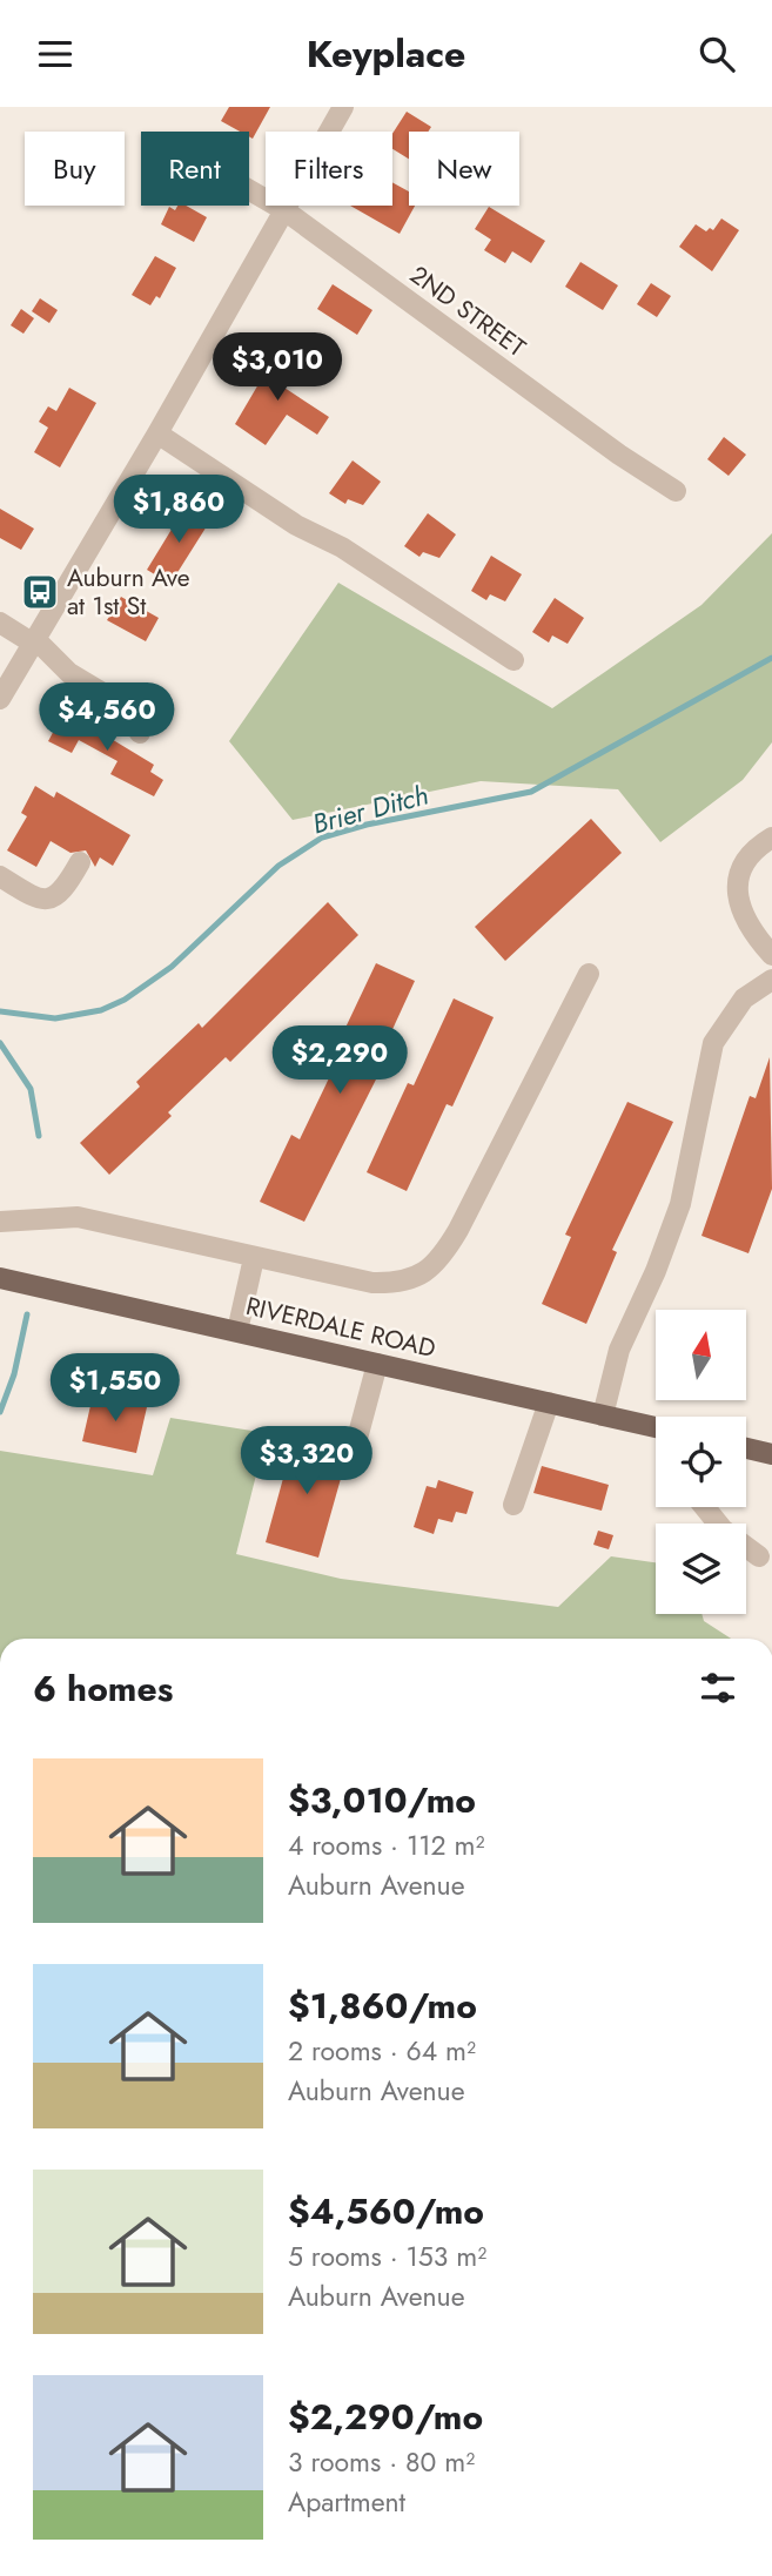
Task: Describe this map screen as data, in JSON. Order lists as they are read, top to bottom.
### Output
{
  "streets": {
    "main road": ["RIVERDALE ROAD"],
    "street": ["2ND STREET"]
  },
  "water": ["Brier Ditch"],
  "places": {
    "bus stop": ["Auburn Ave at 1st St"]
  },
  "north": "top",
  "page": {
    "header": "Keyplace",
    "chip": [
      "Buy",
      "Rent",
      "Filters",
      "New"
    ],
    "price": [
      "$3,010",
      "$1,860",
      "$4,560",
      "$2,290",
      "$1,550",
      "$3,320"
    ],
    "heading": "6 homes",
    "list": [
      {
        "name": "$3,010/mo",
        "note": "4 rooms · 112 m² · Auburn Avenue"
      },
      {
        "name": "$1,860/mo",
        "note": "2 rooms · 64 m² · Auburn Avenue"
      },
      {
        "name": "$4,560/mo",
        "note": "5 rooms · 153 m² · Auburn Avenue"
      },
      {
        "name": "$2,290/mo",
        "note": "3 rooms · 80 m² · Apartment"
      }
    ]
  }
}
